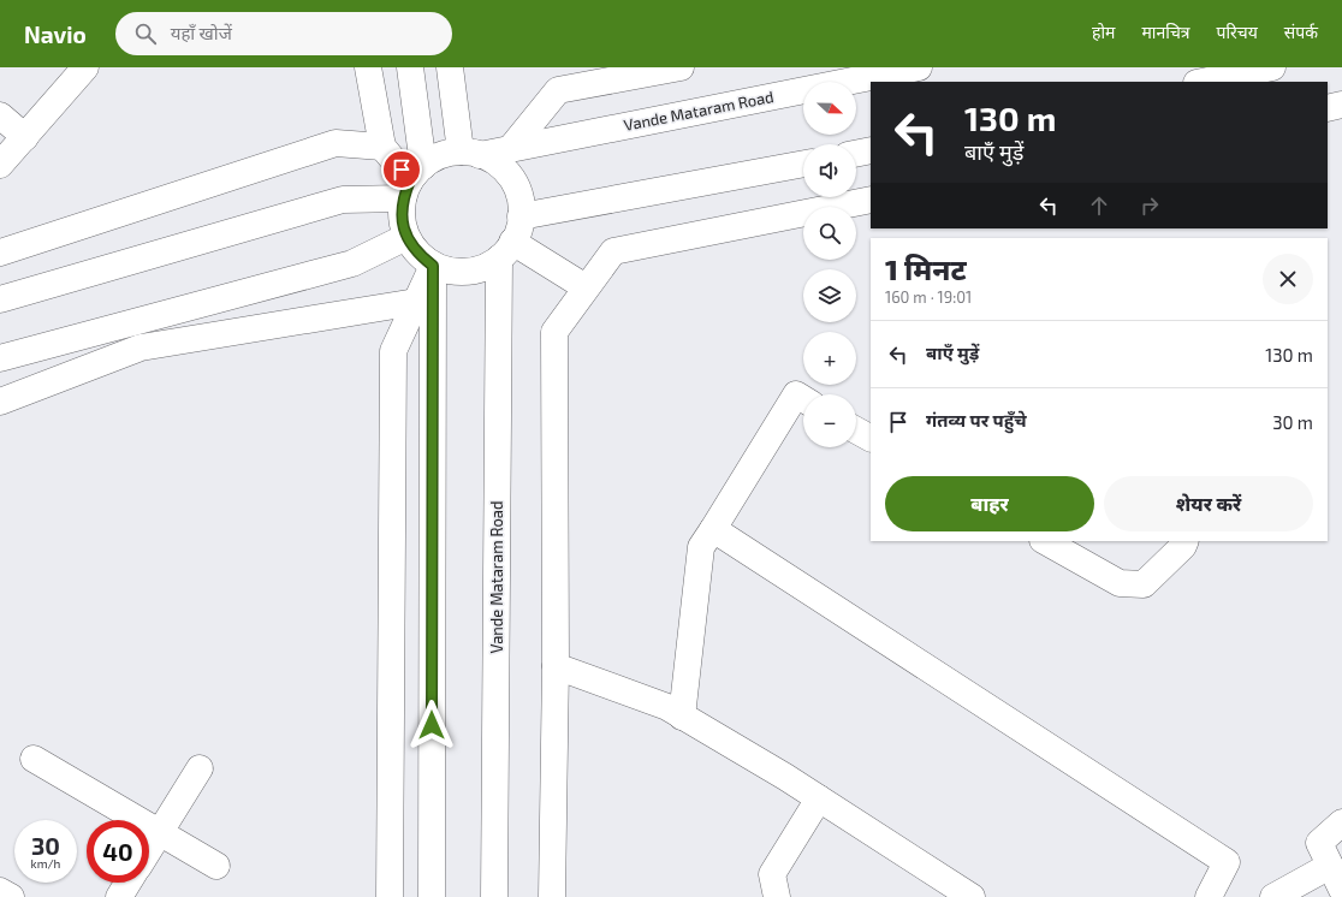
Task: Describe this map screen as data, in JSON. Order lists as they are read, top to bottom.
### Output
{
  "streets": {
    "street": ["Vande Mataram Road"]
  },
  "north": "right",
  "page": {
    "header": "Navio",
    "search": "यहाँ खोजें",
    "nav": [
      "होम",
      "मानचित्र",
      "परिचय",
      "संपर्क"
    ],
    "map_buttons": ["+", "−"],
    "turn": ["130 m", "बाएँ मुड़ें"],
    "heading": ["1 मिनट", "160 m · 19:01"],
    "list": [
      {
        "name": "बाएँ मुड़ें",
        "value": "130 m"
      },
      {
        "name": "गंतव्य पर पहुँचे",
        "value": "30 m"
      }
    ],
    "buttons": ["बाहर", "शेयर करें"],
    "speed": "30 km/h",
    "limit": "40"
  }
}
